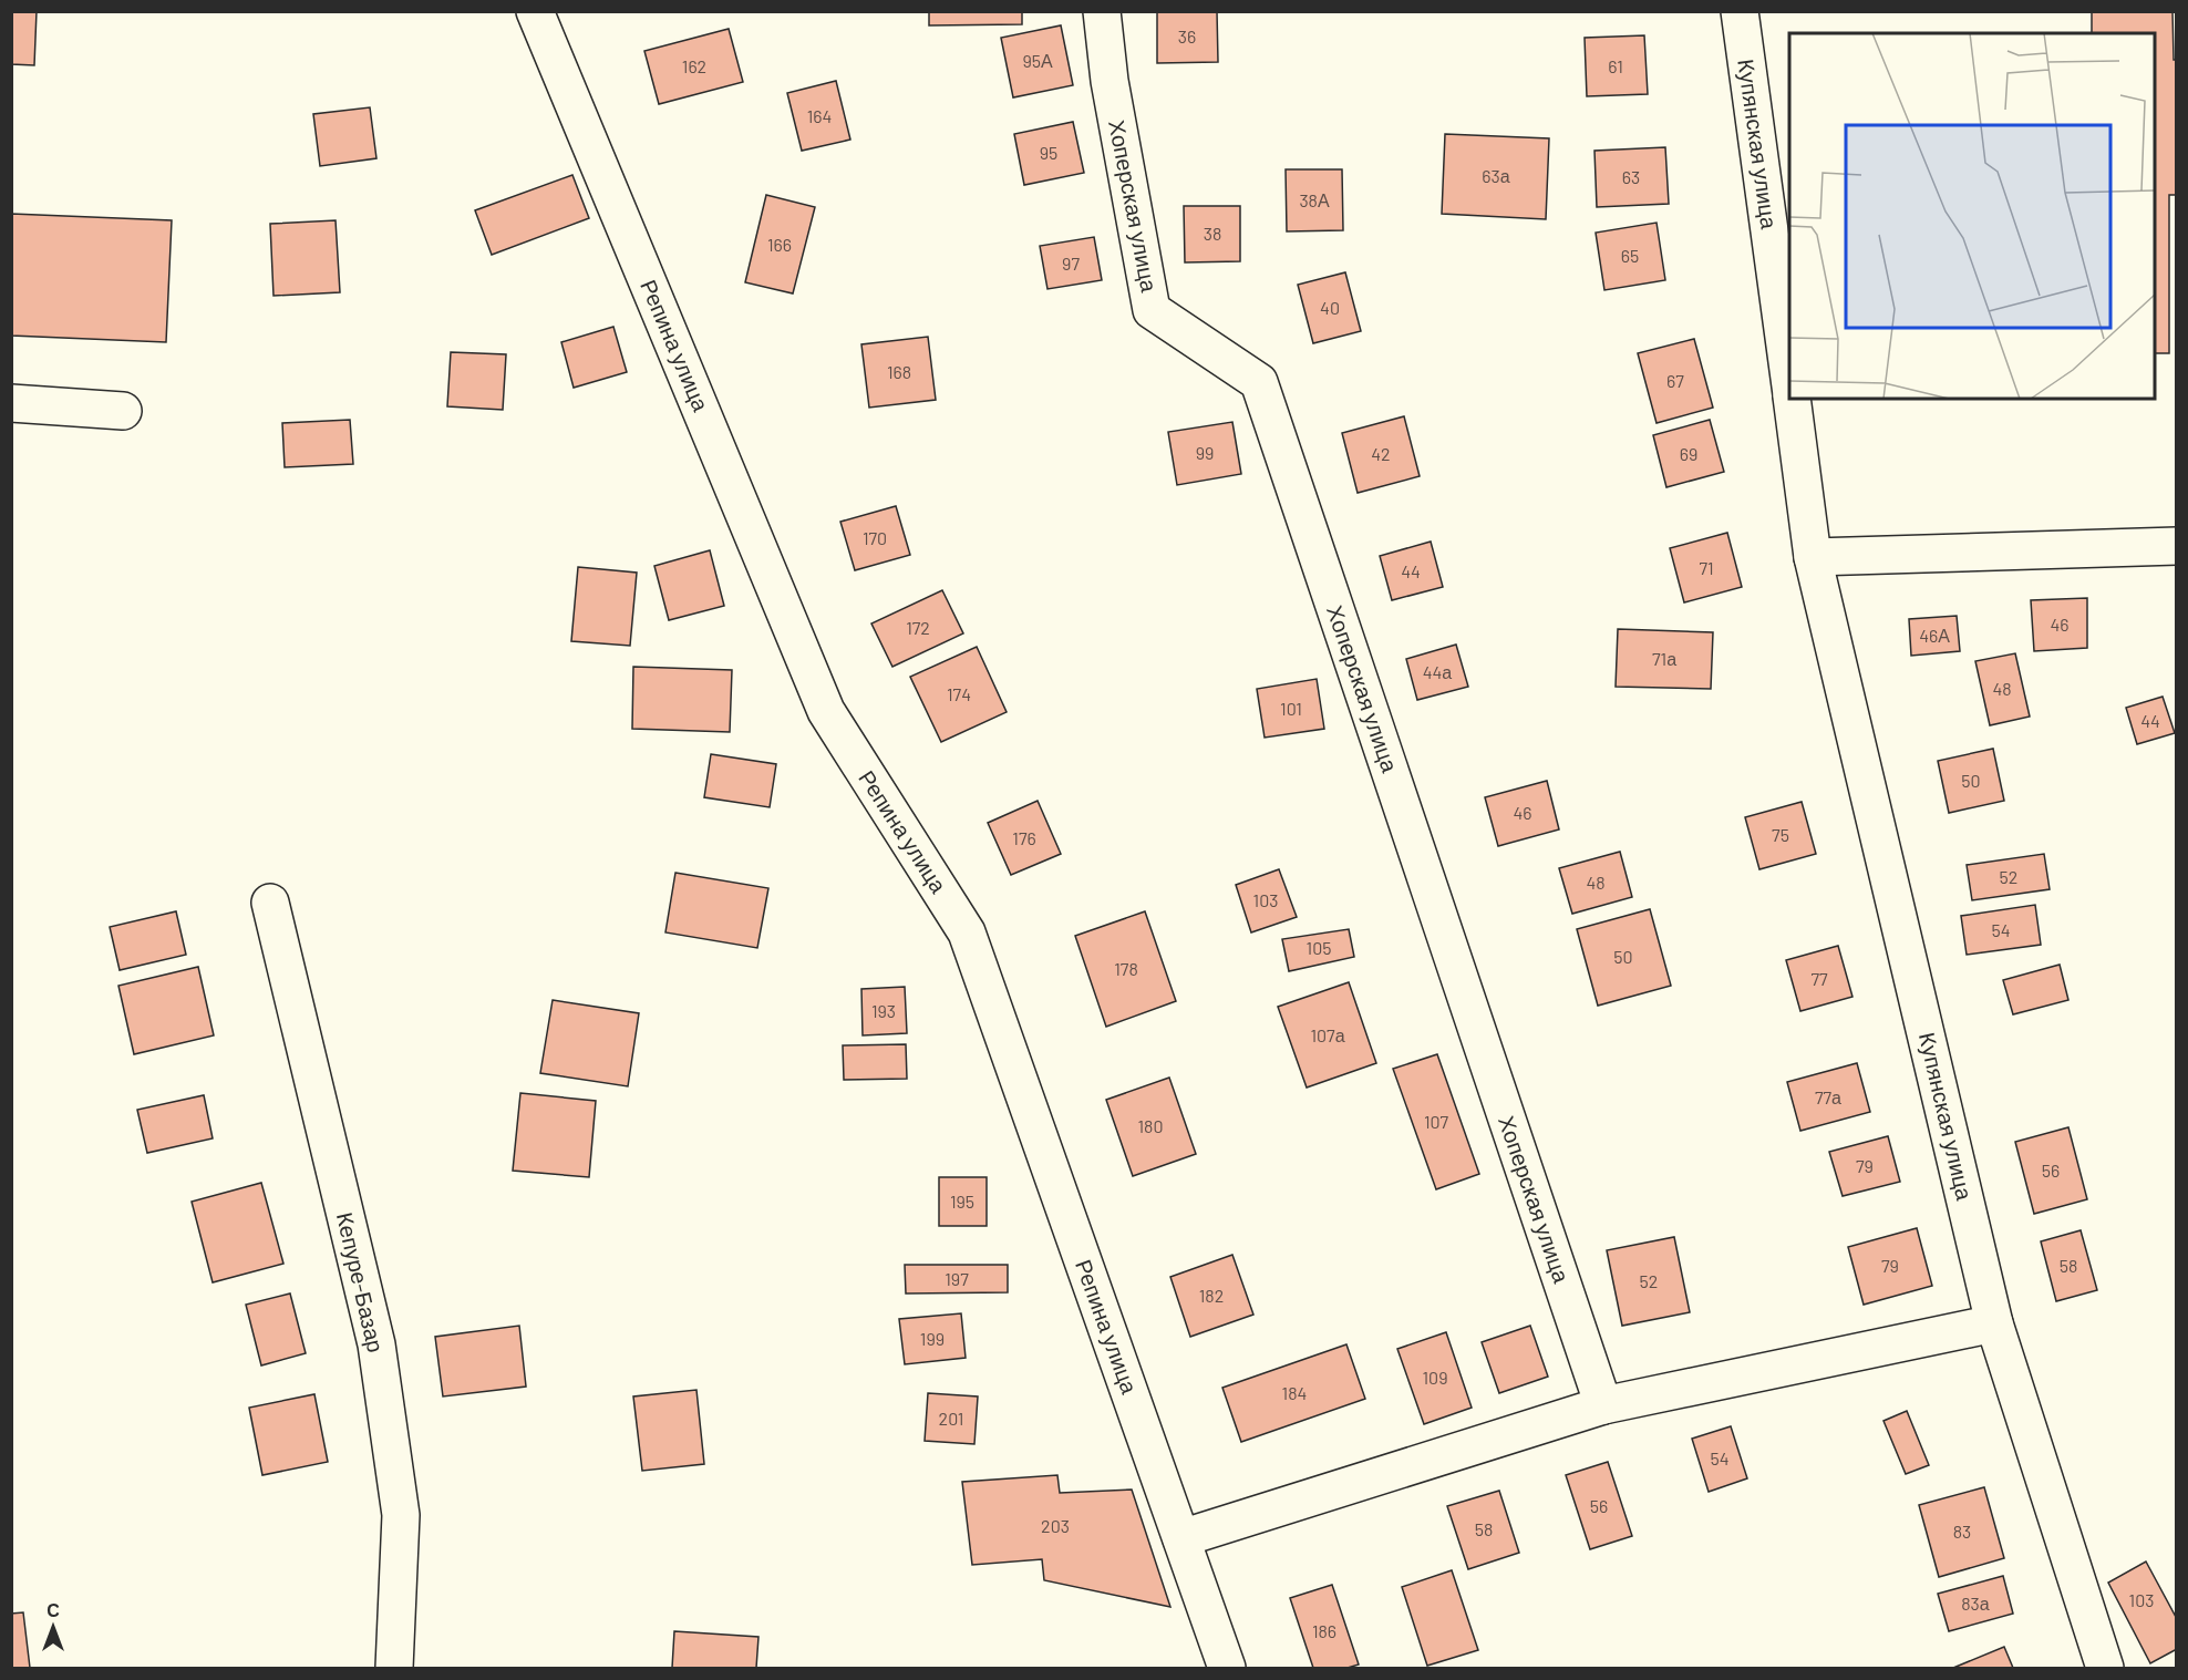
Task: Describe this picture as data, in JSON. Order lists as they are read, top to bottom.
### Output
{
  "streets": {
    "street": [
      "Купянская улица",
      "Хоперская улица",
      "Репина улица",
      "Кепуре-Базар"
    ]
  },
  "house_numbers": [
    "36",
    "95А",
    "162",
    "61",
    "164",
    "95",
    "63а",
    "63",
    "38А",
    "38",
    "166",
    "65",
    "97",
    "40",
    "168",
    "67",
    "99",
    "42",
    "69",
    "170",
    "71",
    "44",
    "46",
    "172",
    "46А",
    "71а",
    "44а",
    "48",
    "174",
    "101",
    "44",
    "50",
    "46",
    "75",
    "176",
    "52",
    "48",
    "103",
    "54",
    "105",
    "50",
    "178",
    "77",
    "193",
    "107а",
    "77а",
    "107",
    "180",
    "79",
    "56",
    "195",
    "79",
    "58",
    "197",
    "52",
    "182",
    "199",
    "109",
    "184",
    "201",
    "54",
    "56",
    "203",
    "58",
    "83",
    "103",
    "83а",
    "186"
  ],
  "north": "top"
}
